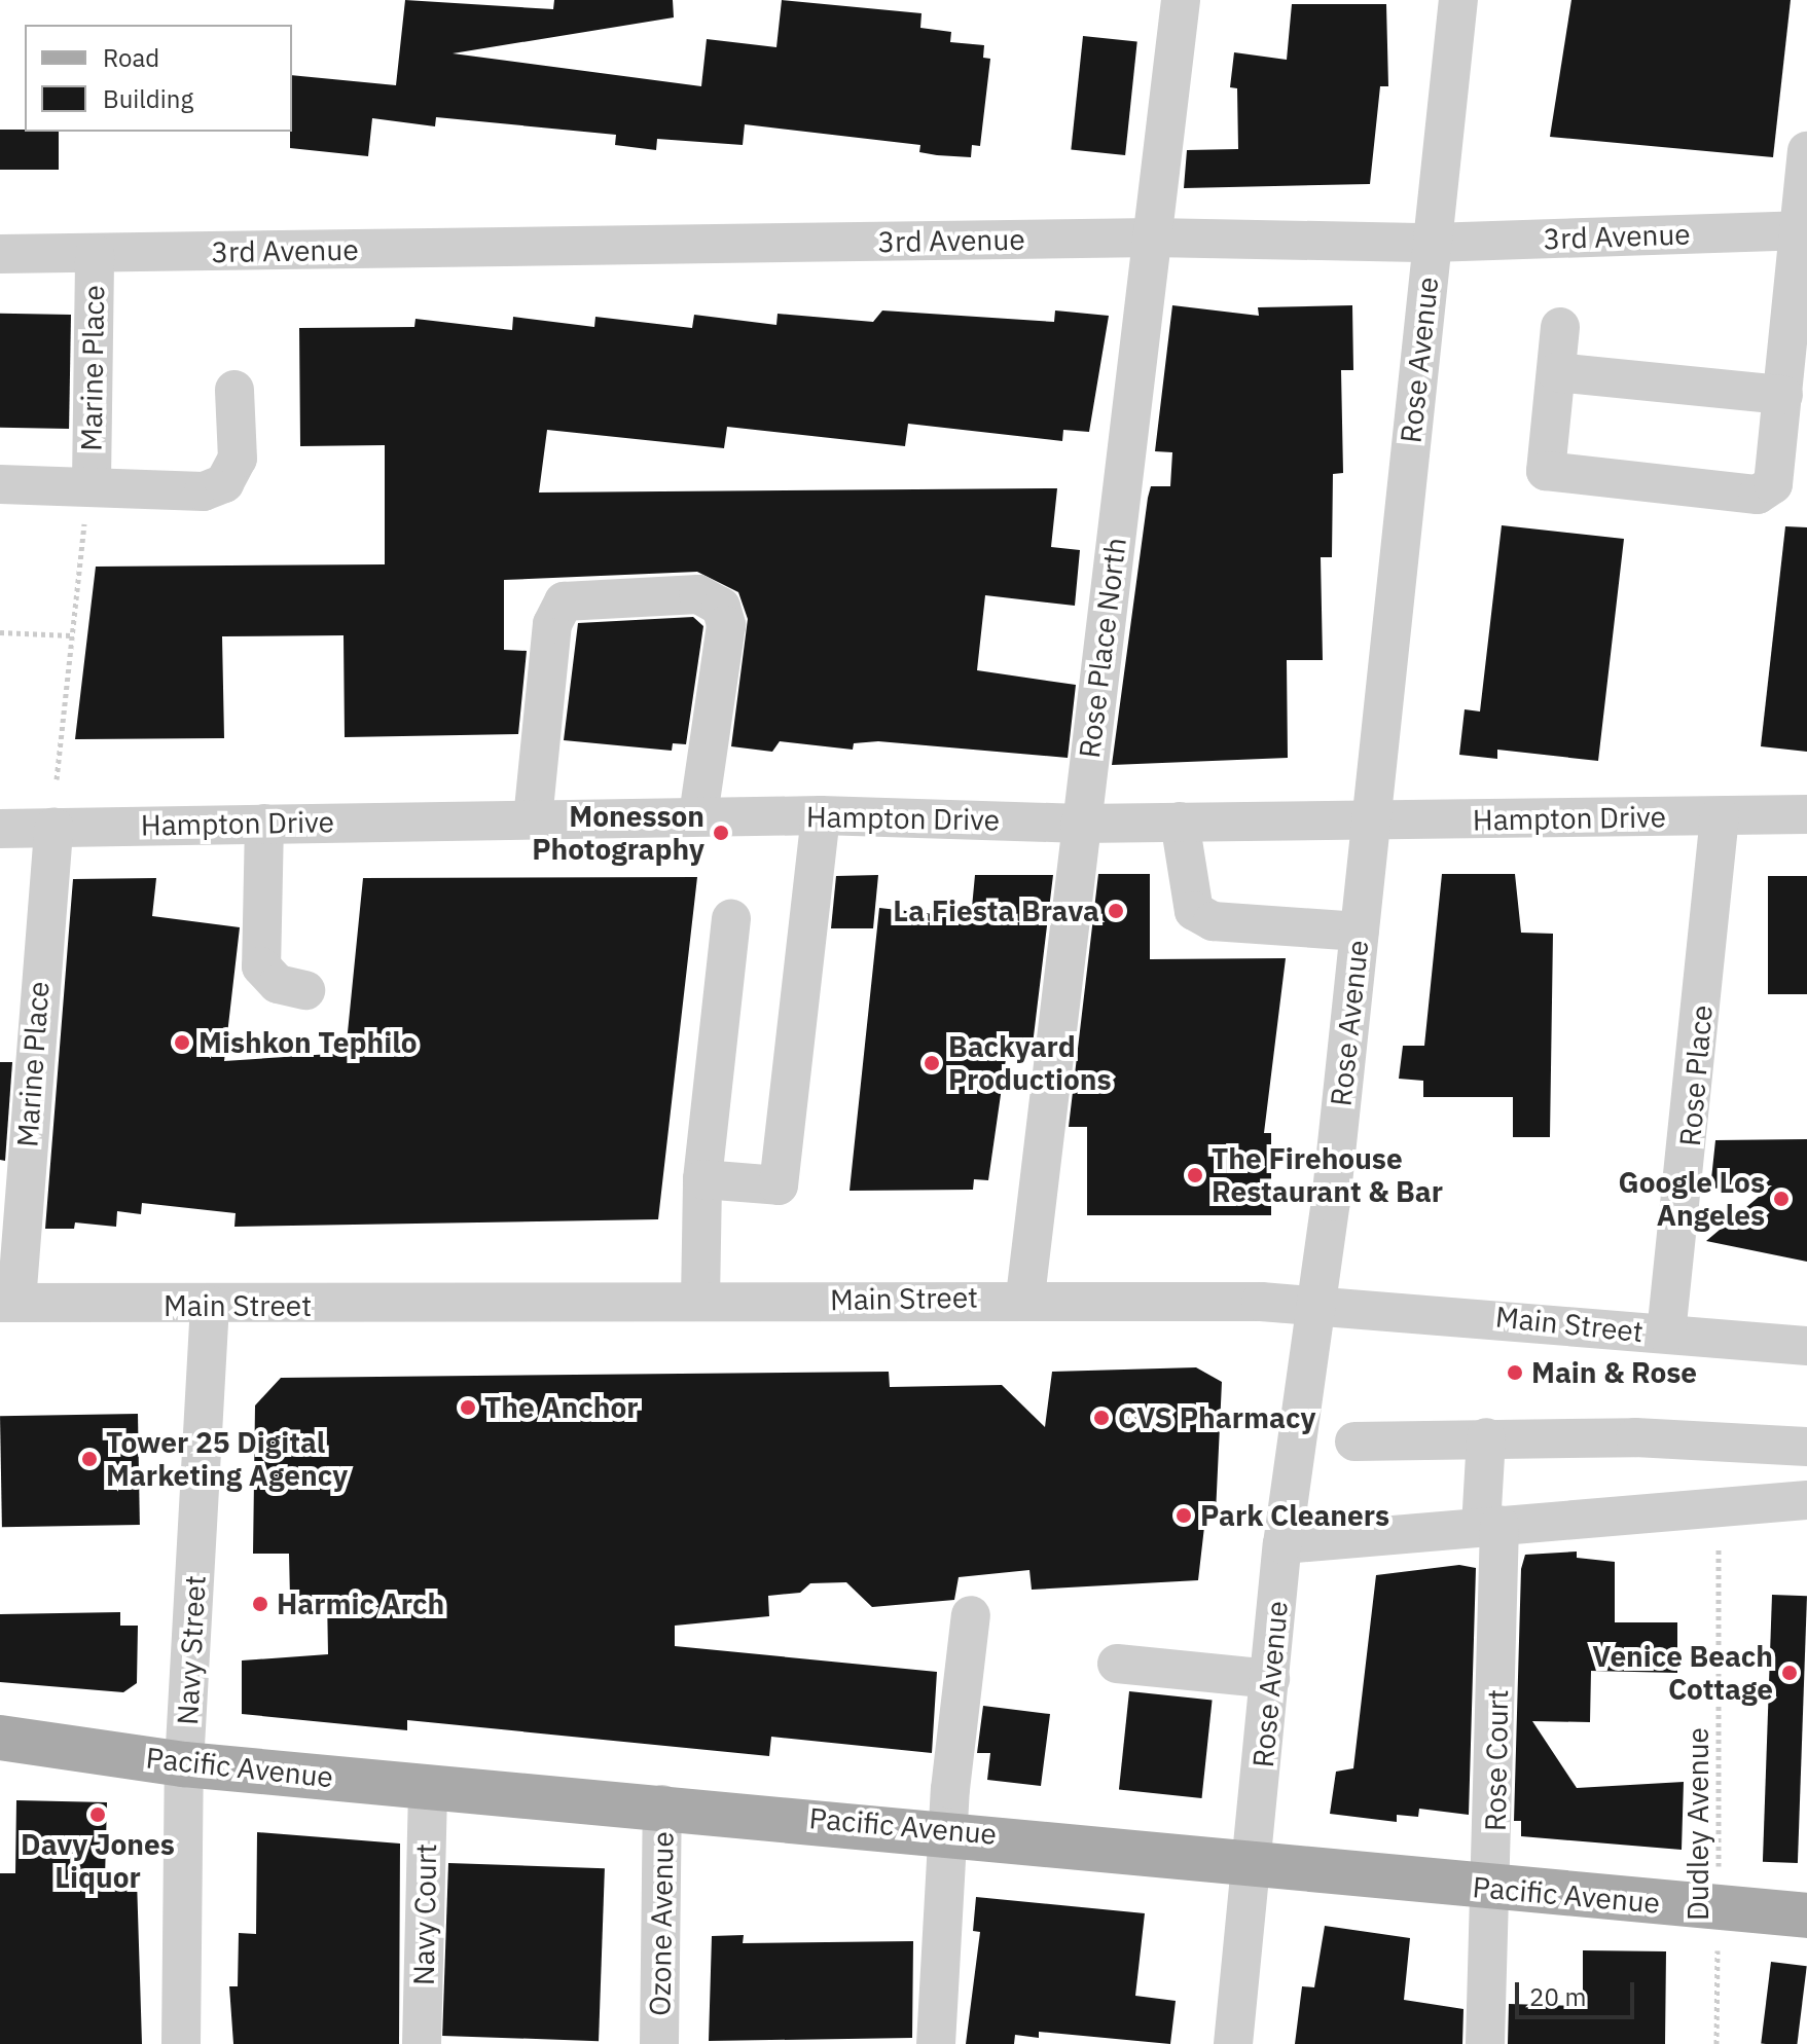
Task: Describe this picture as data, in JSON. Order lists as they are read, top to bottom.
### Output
{
  "streets": {
    "main road": ["Pacific Avenue"],
    "street": [
      "3rd Avenue",
      "Rose Avenue",
      "Marine Place",
      "Rose Place North",
      "Hampton Drive",
      "Rose Place",
      "Main Street",
      "Navy Street",
      "Rose Court",
      "Navy Court",
      "Ozone Avenue"
    ],
    "path": ["Dudley Avenue"]
  },
  "crossings": [
    ["3rd Avenue", "Rose Avenue"],
    ["3rd Avenue", "Marine Place"],
    ["3rd Avenue", "Rose Place North"],
    ["Rose Avenue", "Hampton Drive"],
    ["Rose Avenue", "Main Street"],
    ["Rose Avenue", "Pacific Avenue"],
    ["Marine Place", "Hampton Drive"],
    ["Marine Place", "Main Street"],
    ["Rose Place North", "Hampton Drive"],
    ["Rose Place North", "Main Street"],
    ["Hampton Drive", "Rose Place"],
    ["Rose Place", "Main Street"],
    ["Main Street", "Navy Street"],
    ["Navy Street", "Pacific Avenue"],
    ["Rose Court", "Pacific Avenue"],
    ["Pacific Avenue", "Dudley Avenue"],
    ["Pacific Avenue", "Navy Court"],
    ["Pacific Avenue", "Ozone Avenue"]
  ],
  "places": [
    "Monesson Photography",
    "La Fiesta Brava",
    "Mishkon Tephilo",
    "Backyard Productions",
    "The Firehouse Restaurant & Bar",
    "Google Los Angeles",
    "Main & Rose",
    "The Anchor",
    "CVS Pharmacy",
    "Tower 25 Digital Marketing Agency",
    "Park Cleaners",
    "Harmic Arch",
    "Venice Beach Cottage",
    "Davy Jones Liquor"
  ],
  "legend": ["Road", "Building"],
  "scale_bar": "20 m"
}
